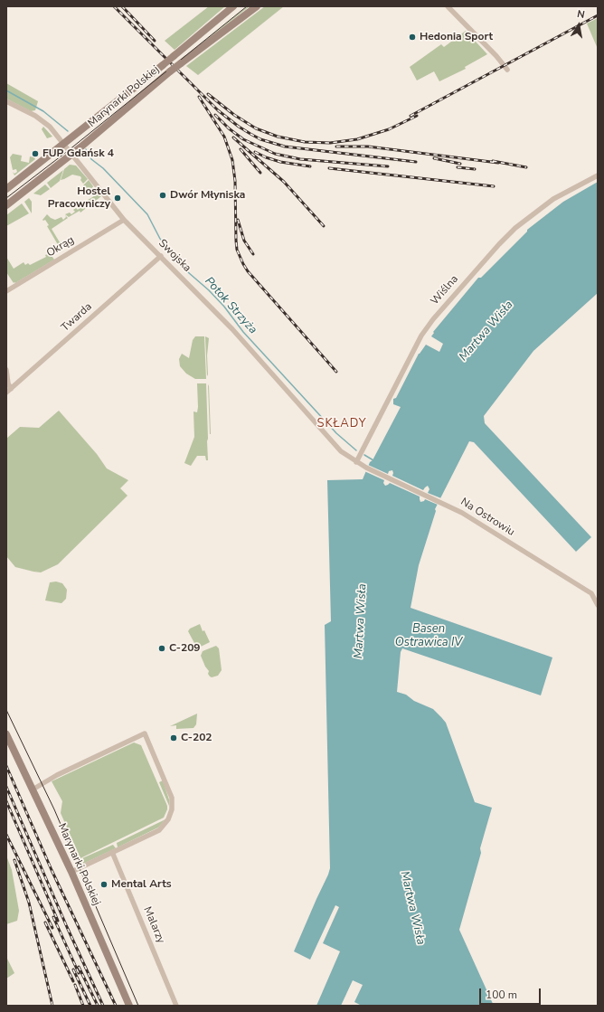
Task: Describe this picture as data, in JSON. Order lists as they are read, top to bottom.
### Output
{
  "streets": {
    "main road": ["Marynarki Polskiej"],
    "street": [
      "Okrąg",
      "Swojska",
      "Wiślna",
      "Twarda",
      "Na Ostrowiu",
      "Malarzy"
    ]
  },
  "crossings": [
    ["Marynarki Polskiej", "Swojska"],
    ["Okrąg", "Swojska"],
    ["Swojska", "Wiślna"],
    ["Swojska", "Twarda"],
    ["Swojska", "Na Ostrowiu"],
    ["Wiślna", "Na Ostrowiu"]
  ],
  "districts": ["SKŁADY"],
  "water": ["Potok Strzyża", "Martwa Wisła", "Basen Ostrawica IV"],
  "places": [
    "Hedonia Sport",
    "FUP Gdańsk 4",
    "Dwór Młyniska",
    "Hostel Pracowniczy",
    "C-209",
    "C-202",
    "Mental Arts"
  ],
  "scale_bar": "100 m",
  "north": "top"
}
